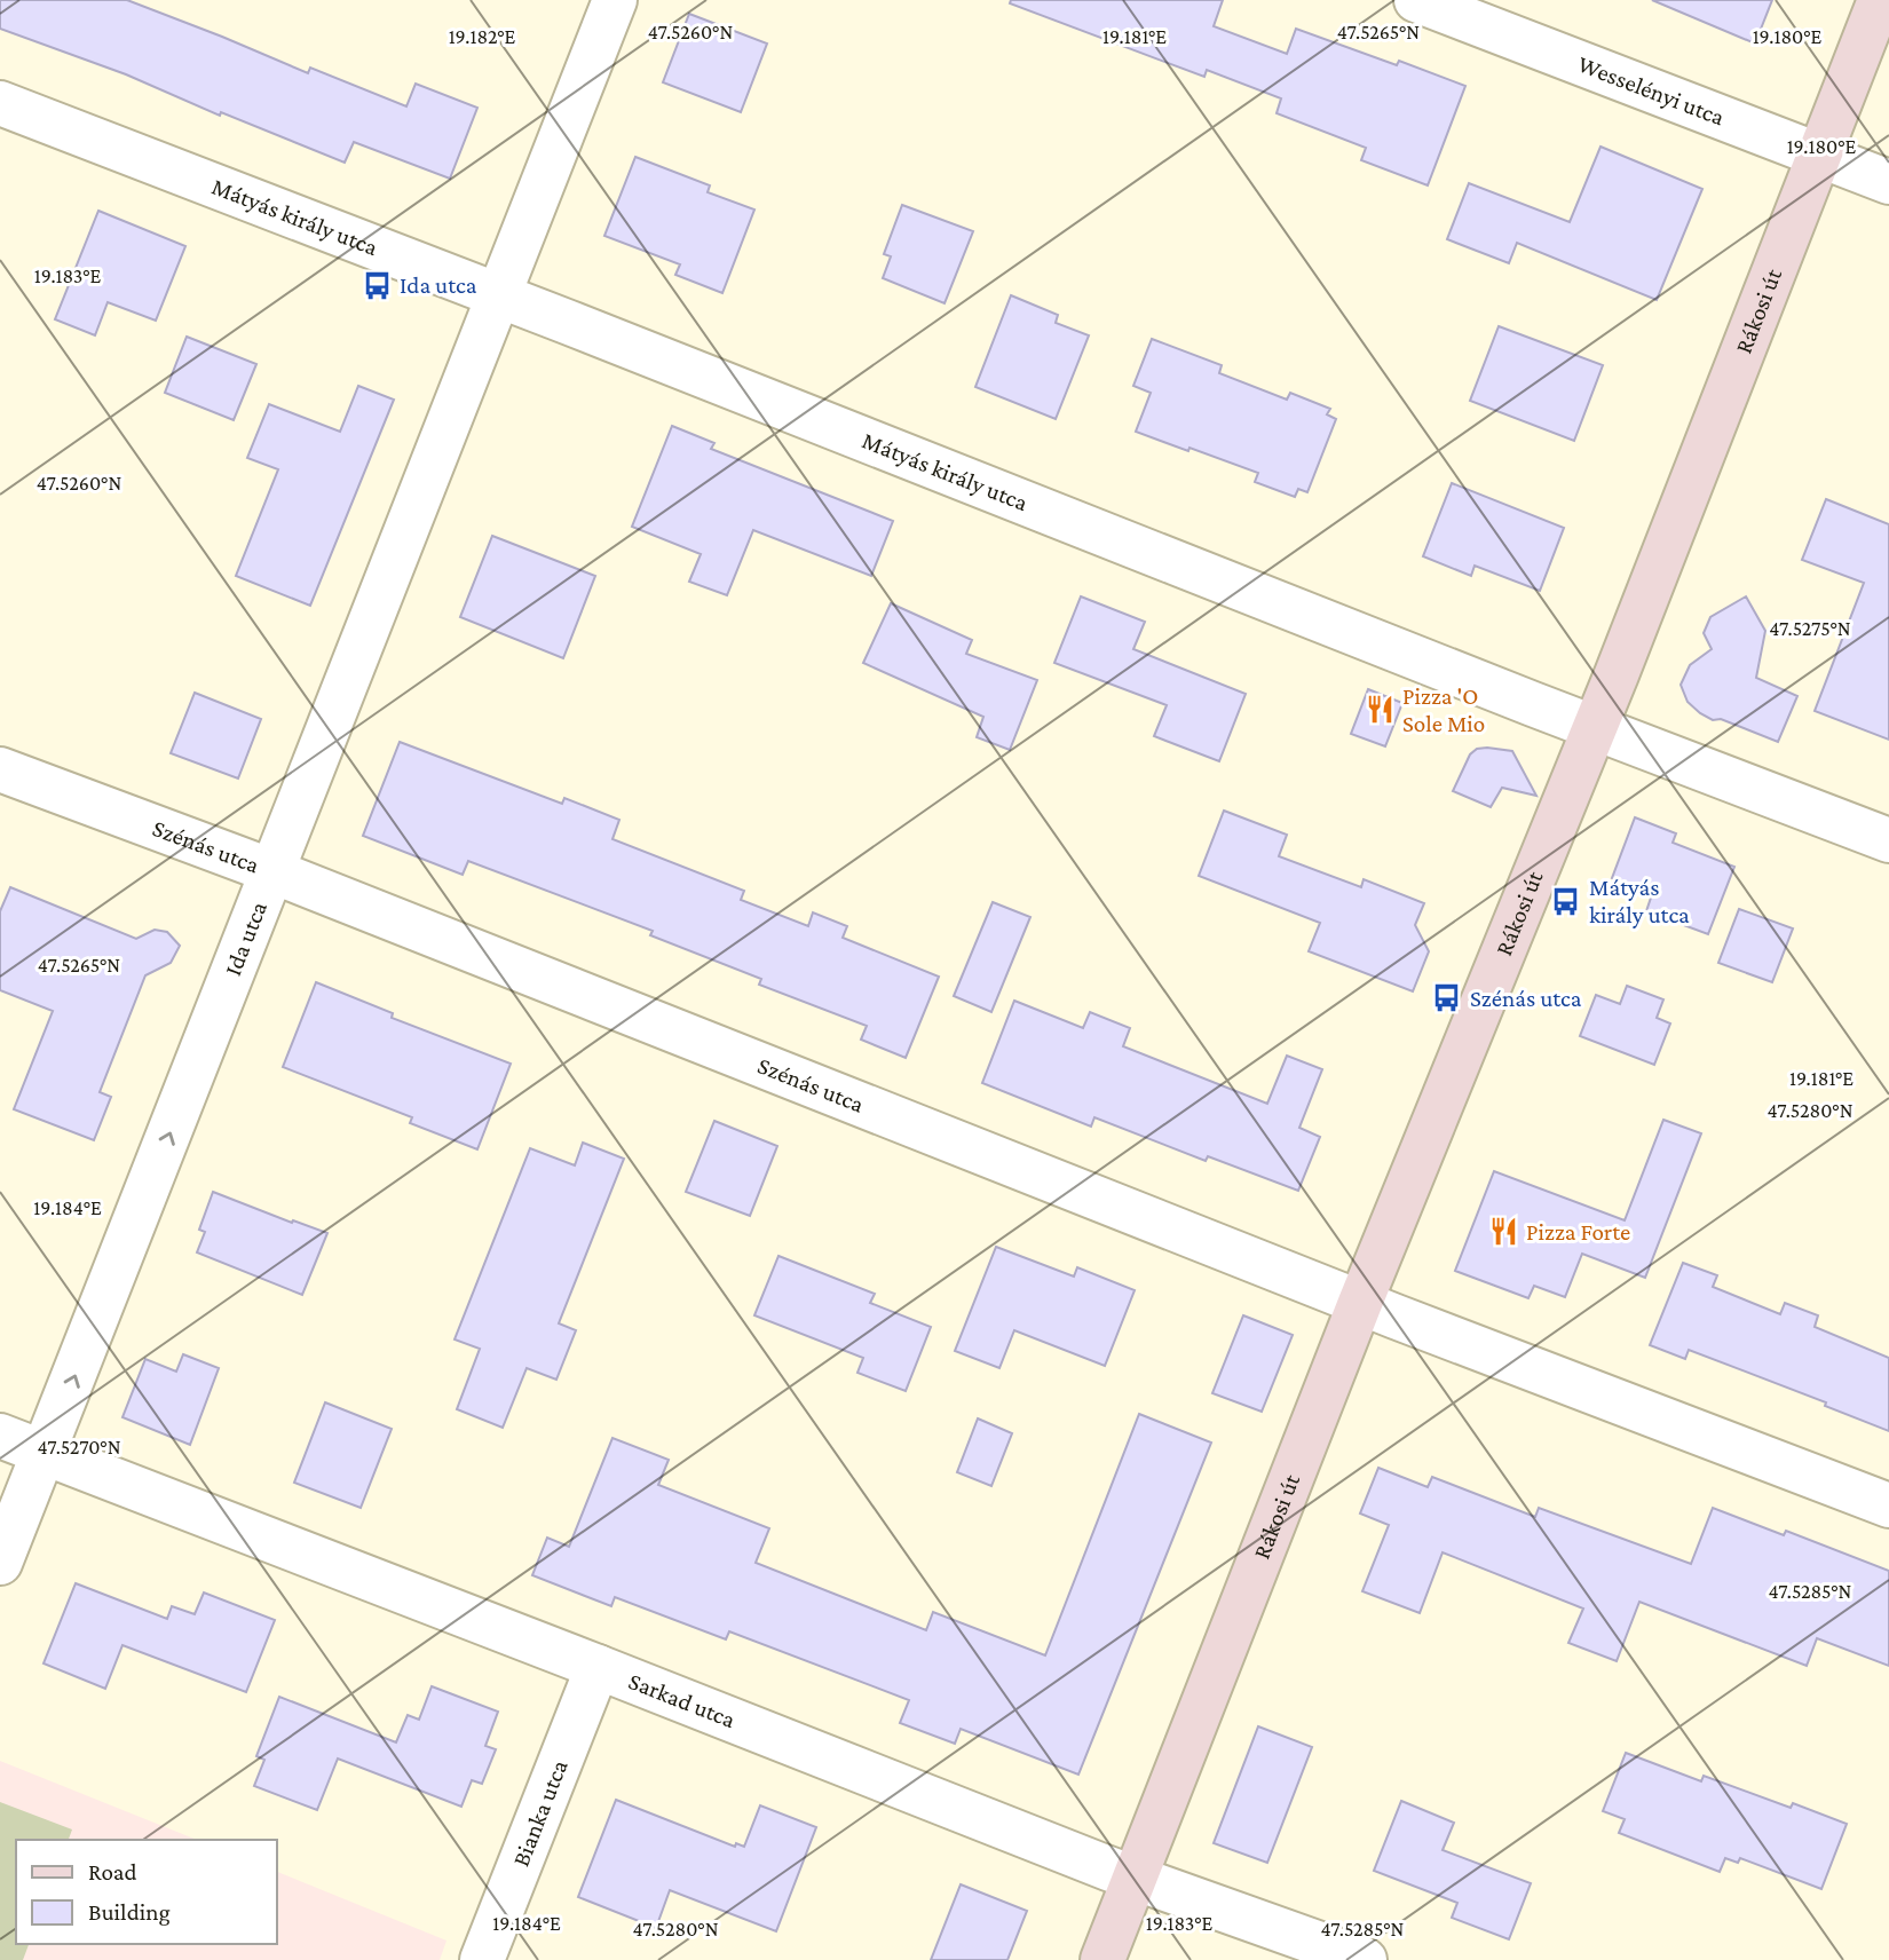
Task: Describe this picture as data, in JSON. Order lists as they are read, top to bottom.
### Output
{
  "streets": {
    "main road": ["Rákosi út"],
    "street": [
      "Wesselényi utca",
      "Mátyás király utca",
      "Szénás utca",
      "Ida utca",
      "Sarkad utca",
      "Bianka utca"
    ]
  },
  "crossings": [
    ["Wesselényi utca", "Rákosi út"],
    ["Mátyás király utca", "Rákosi út"],
    ["Mátyás király utca", "Ida utca"],
    ["Rákosi út", "Szénás utca"],
    ["Rákosi út", "Sarkad utca"],
    ["Szénás utca", "Ida utca"],
    ["Ida utca", "Sarkad utca"],
    ["Sarkad utca", "Bianka utca"]
  ],
  "one_way": ["Ida utca"],
  "places": {
    "bus stop": ["Ida utca", "Mátyás király utca", "Szénás utca"],
    "restaurant": ["Pizza 'O Sole Mio", "Pizza Forte"]
  },
  "legend": ["Road", "Building"],
  "coordinates": [
    "47.5265°N",
    "47.5260°N",
    "19.182°E",
    "19.181°E",
    "19.180°E",
    "19.183°E",
    "47.5275°N",
    "47.5280°N",
    "19.184°E",
    "47.5270°N",
    "47.5285°N"
  ]
}
